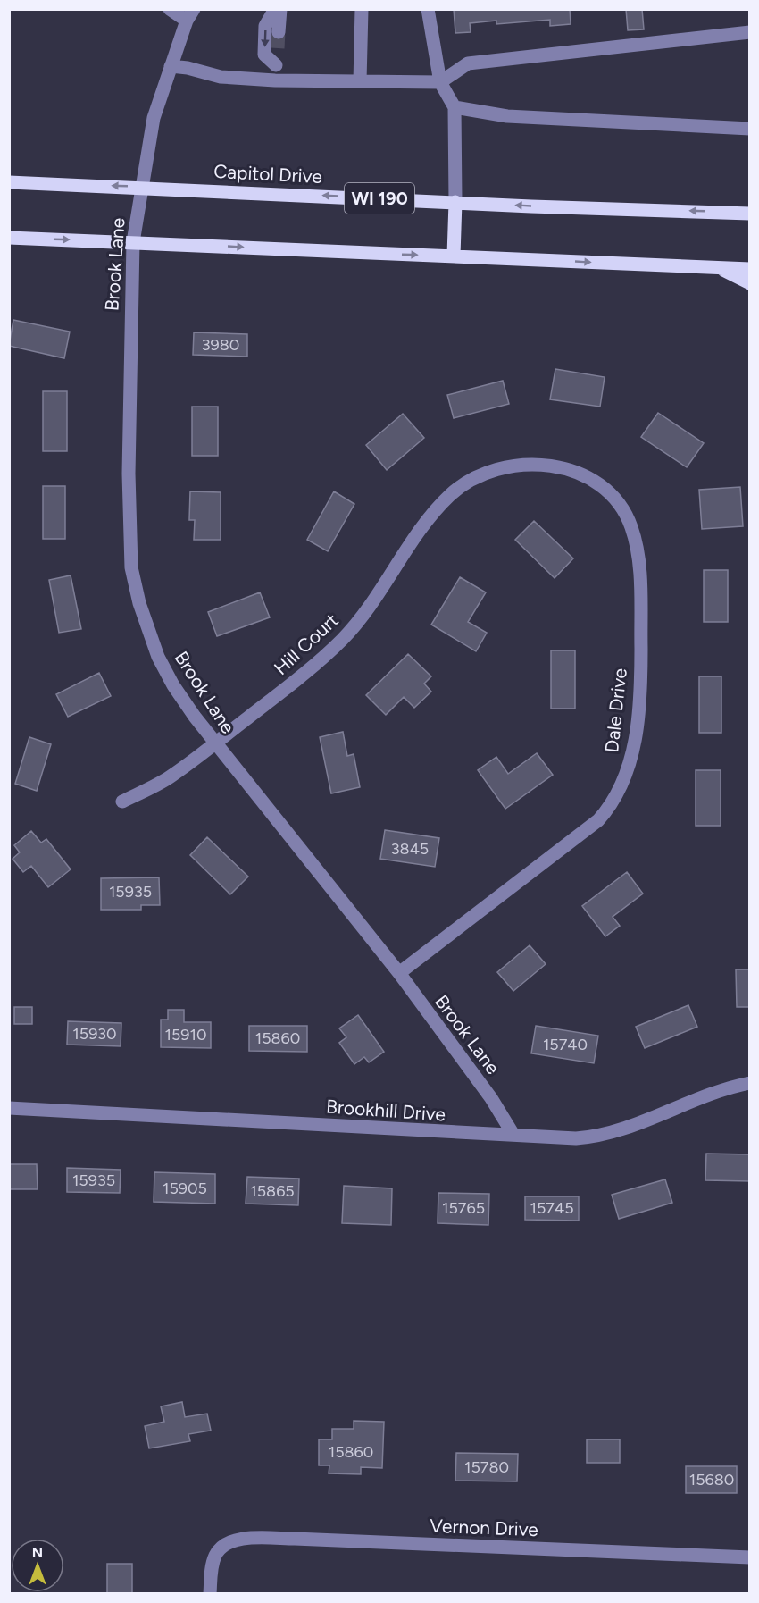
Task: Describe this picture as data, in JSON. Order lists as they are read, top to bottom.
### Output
{
  "streets": {
    "main road": ["Capitol Drive", "WI 190"],
    "street": [
      "Brook Lane",
      "Hill Court",
      "Dale Drive",
      "Brookhill Drive",
      "Vernon Drive"
    ]
  },
  "crossings": [
    ["Capitol Drive", "Brook Lane"],
    ["Brook Lane", "Hill Court"],
    ["Brook Lane", "Dale Drive"],
    ["Brook Lane", "Brookhill Drive"],
    ["Hill Court", "Dale Drive"]
  ],
  "house_numbers": [
    "3980",
    "3845",
    "15935",
    "15930",
    "15910",
    "15860",
    "15740",
    "15935",
    "15905",
    "15865",
    "15765",
    "15745",
    "15860",
    "15780",
    "15680"
  ],
  "north": "top"
}
